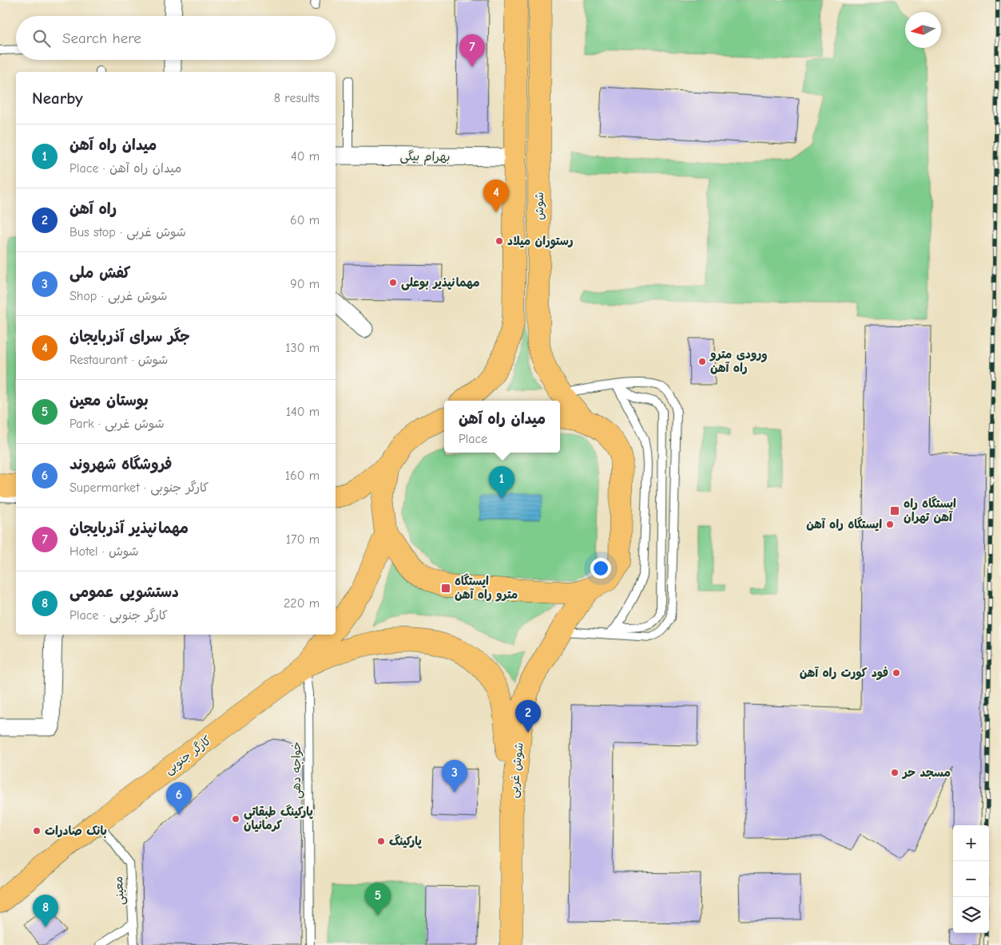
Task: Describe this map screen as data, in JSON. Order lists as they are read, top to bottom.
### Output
{
  "streets": {
    "main road": ["شوش", "کارگر جنوبی", "شوش غربی"],
    "street": ["بهرام بیگی"],
    "lane": ["خواجه دهی", "معینی"]
  },
  "crossings": [
    ["بهرام بیگی", "شوش"],
    ["کارگر جنوبی", "خواجه دهی"],
    ["کارگر جنوبی", "معینی"]
  ],
  "places": {
    "other": [
      "رستوران میلاد",
      "مهمانپذیر بوعلی",
      "ورودی مترو راه آهن",
      "ایستگاه راه آهن",
      "فود کورت راه آهن",
      "مسجد حر",
      "پارکینگ طبقاتی کرمانیان",
      "بانک صادرات",
      "پارکینگ"
    ],
    "transit": ["ایستگاه راه آهن تهران", "ایستگاه مترو راه آهن"]
  },
  "north": "left",
  "page": {
    "search": "Search here",
    "pins": [
      "7",
      "4",
      "1",
      "2",
      "3",
      "6",
      "5",
      "8"
    ],
    "heading": ["Nearby", "8 results"],
    "list": [
      {
        "mark": "1",
        "name": "میدان راه آهن",
        "note": "Place · میدان راه آهن",
        "value": "40 m"
      },
      {
        "mark": "2",
        "name": "راه آهن",
        "note": "Bus stop · شوش غربی",
        "value": "60 m"
      },
      {
        "mark": "3",
        "name": "کفش ملی",
        "note": "Shop · شوش غربی",
        "value": "90 m"
      },
      {
        "mark": "4",
        "name": "جگر سرای آذربایجان",
        "note": "Restaurant · شوش",
        "value": "130 m"
      },
      {
        "mark": "5",
        "name": "بوستان معین",
        "note": "Park · شوش غربی",
        "value": "140 m"
      },
      {
        "mark": "6",
        "name": "فروشگاه شهروند",
        "note": "Supermarket · کارگر جنوبی",
        "value": "160 m"
      },
      {
        "mark": "7",
        "name": "مهمانپذیر آذربایجان",
        "note": "Hotel · شوش",
        "value": "170 m"
      },
      {
        "mark": "8",
        "name": "دستشویی عمومی",
        "note": "Place · کارگر جنوبی",
        "value": "220 m"
      }
    ],
    "popup": ["میدان راه آهن", "Place"],
    "map_buttons": ["+", "−"]
  }
}
